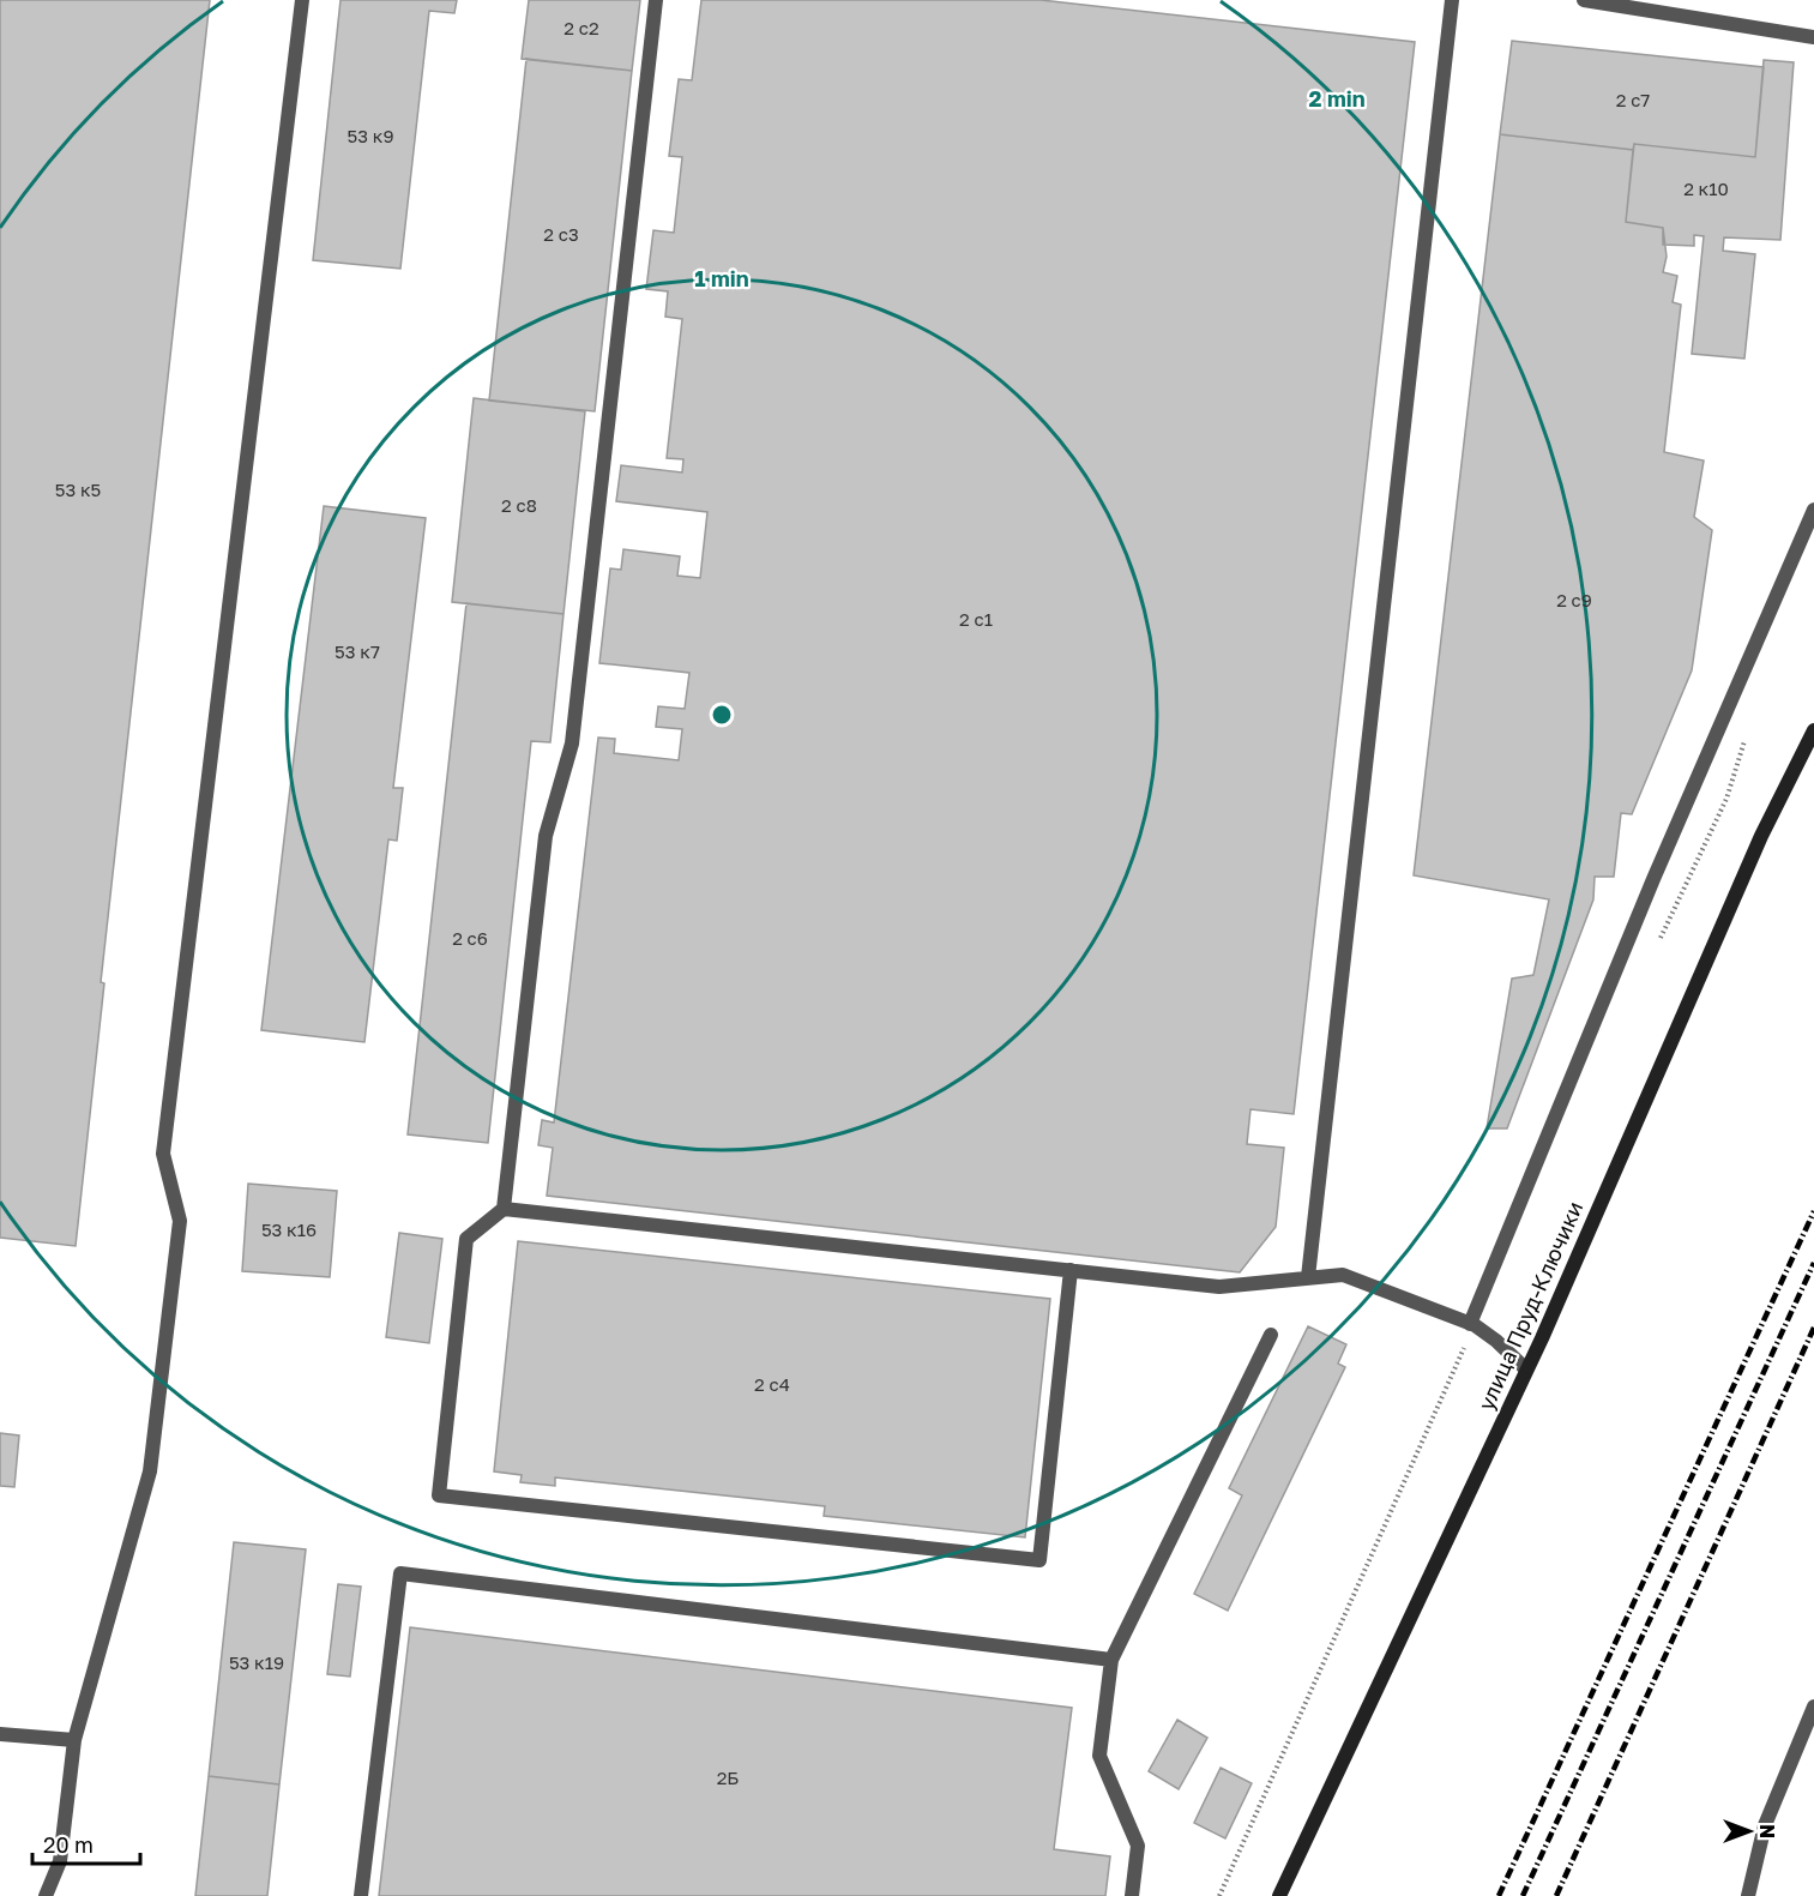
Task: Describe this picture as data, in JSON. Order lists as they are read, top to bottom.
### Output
{
  "streets": {
    "street": ["улица Пруд-Ключики"]
  },
  "house_numbers": [
    "2 с2",
    "2 с7",
    "53 к9",
    "2 к10",
    "2 с3",
    "53 к5",
    "2 с8",
    "2 с9",
    "2 с1",
    "53 к7",
    "2 с6",
    "53 к16",
    "2 с4",
    "53 к19",
    "2Б"
  ],
  "scale_bar": "20 m",
  "north": "right",
  "rings": ["2 min", "1 min"]
}
